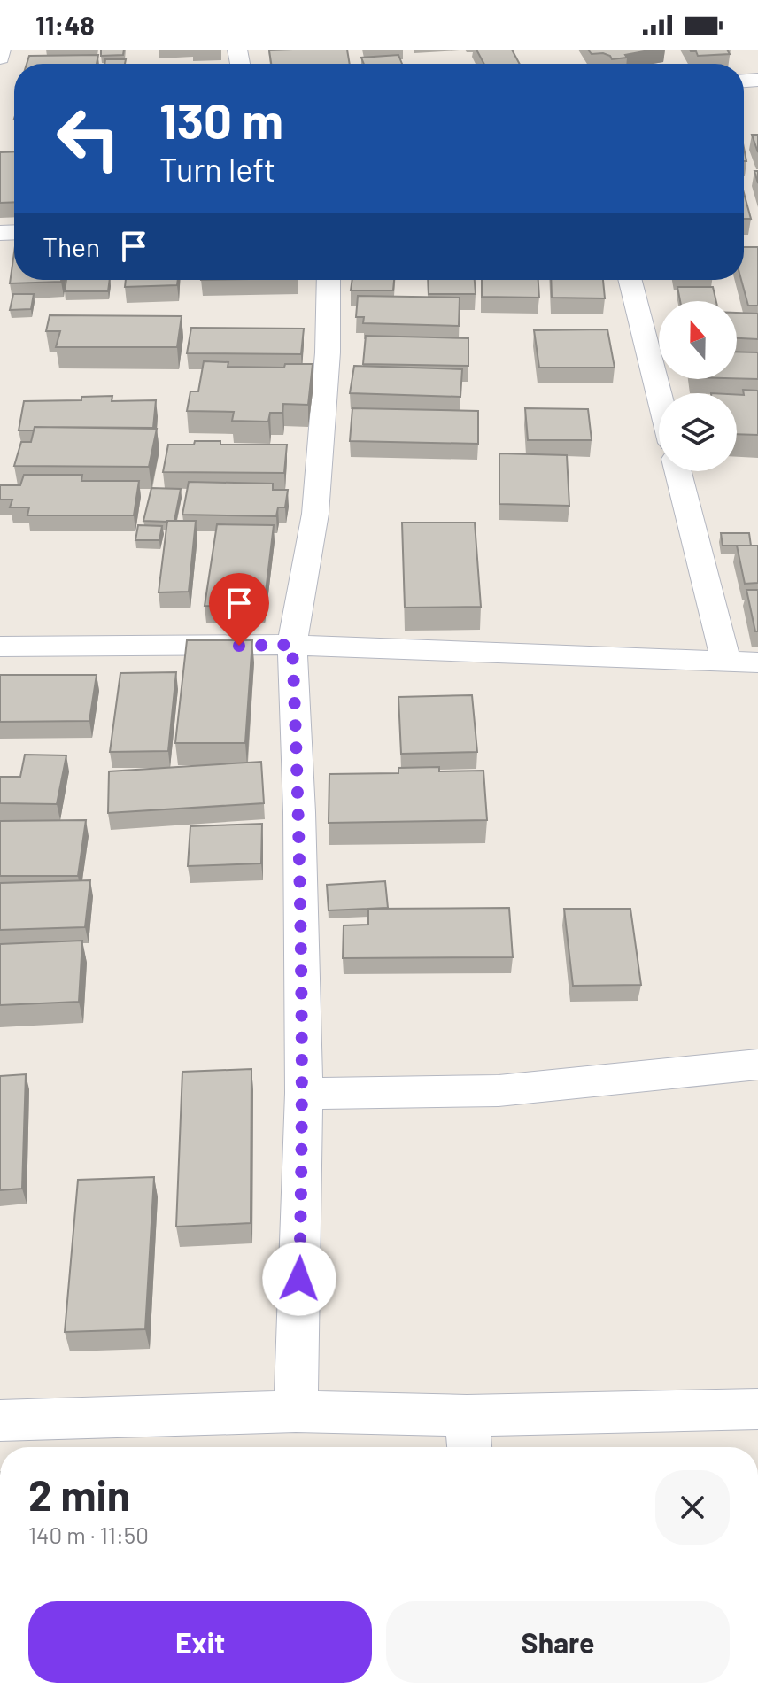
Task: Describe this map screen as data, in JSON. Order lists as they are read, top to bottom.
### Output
{
  "north": "top",
  "page": {
    "status": "11:48",
    "turn": ["130 m", "Turn left"],
    "then": "Then",
    "heading": ["2 min", "140 m · 11:50"],
    "buttons": ["Exit", "Share"]
  }
}
